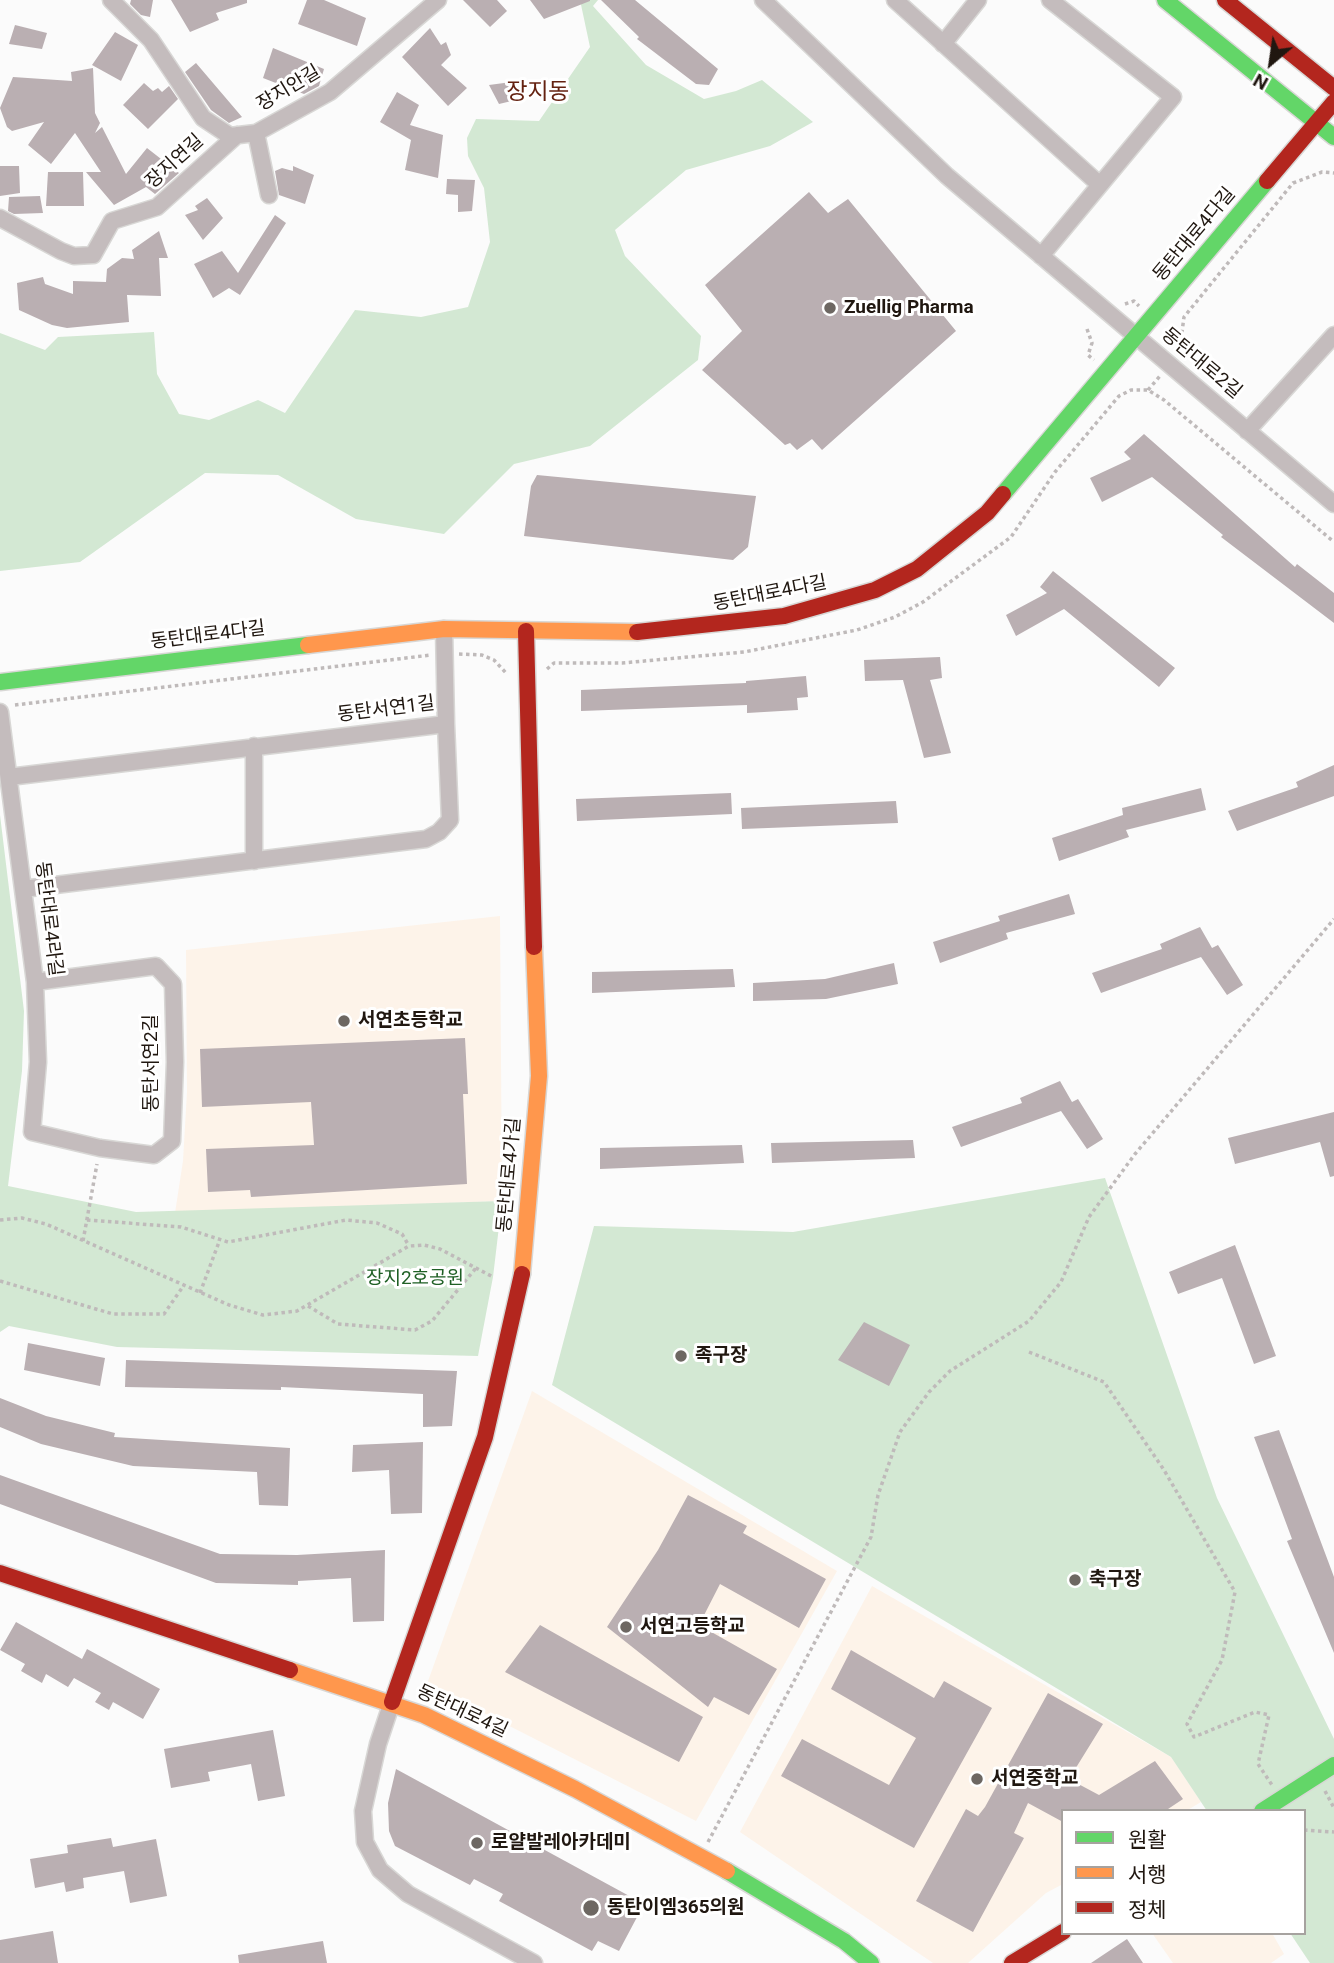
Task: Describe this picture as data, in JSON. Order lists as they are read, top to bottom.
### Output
{
  "streets": {
    "street": [
      "장지안길",
      "장지연길",
      "동탄대로4다길",
      "동탄대로2길",
      "동탄서연1길",
      "동탄대로4라길",
      "동탄서연2길",
      "동탄대로4가길",
      "동탄대로4길"
    ]
  },
  "crossings": [
    ["장지안길", "장지연길"],
    ["동탄대로4다길", "동탄대로2길"],
    ["동탄대로4다길", "동탄대로4가길"],
    ["동탄서연1길", "동탄대로4라길"],
    ["동탄대로4라길", "동탄서연2길"],
    ["동탄대로4가길", "동탄대로4길"]
  ],
  "districts": ["장지동"],
  "parks": ["장지2호공원"],
  "places": [
    "Zuellig Pharma",
    "서연초등학교",
    "족구장",
    "축구장",
    "서연고등학교",
    "서연중학교",
    "로얄발레아카데미",
    "동탄이엠365의원"
  ],
  "legend": ["원활", "서행", "정체"],
  "north": "bottom left"
}
